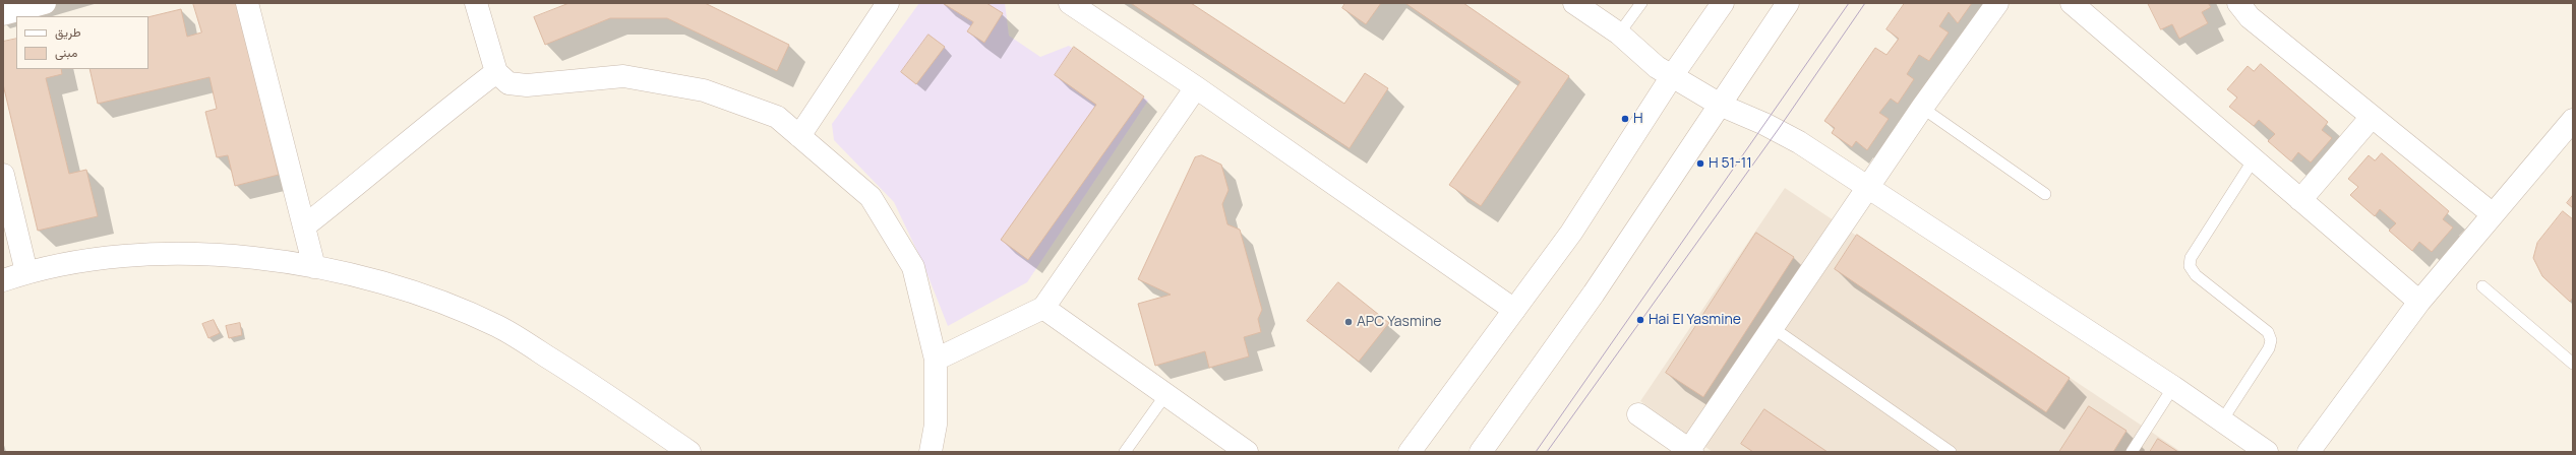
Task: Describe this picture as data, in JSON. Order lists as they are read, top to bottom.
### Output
{
  "places": [
    "H",
    "H 51-11",
    "Hai El Yasmine",
    "APC Yasmine"
  ],
  "legend": ["طريق", "مبنى"]
}
